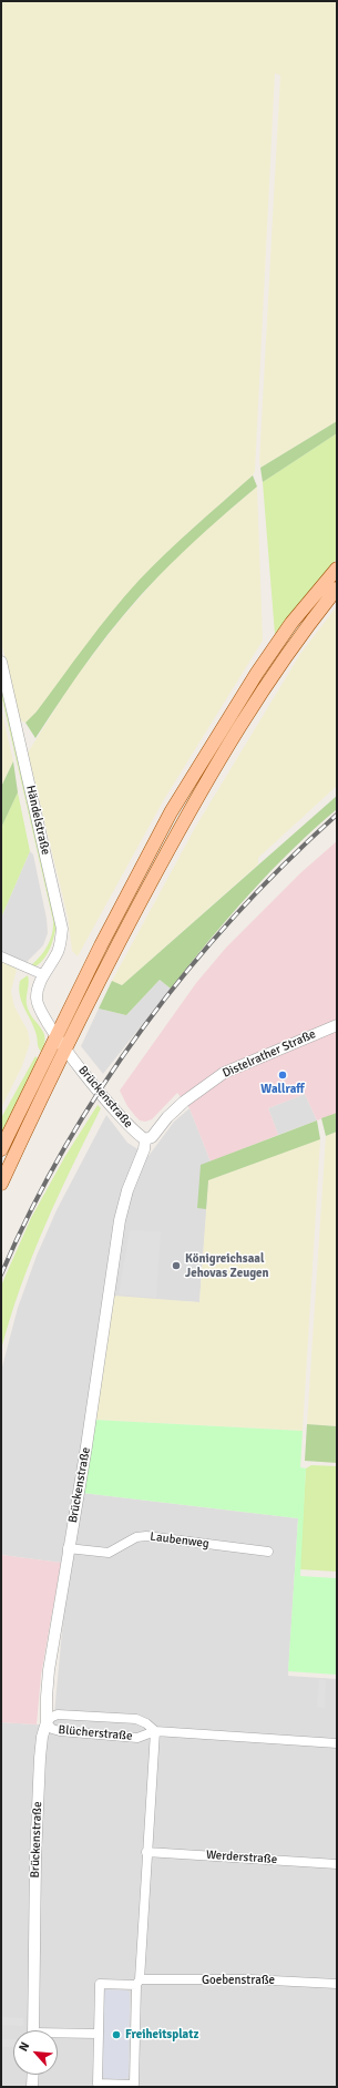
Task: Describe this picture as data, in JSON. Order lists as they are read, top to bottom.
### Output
{
  "streets": {
    "street": [
      "Händelstraße",
      "Distelrather Straße",
      "Brückenstraße",
      "Laubenweg",
      "Blücherstraße",
      "Werderstraße",
      "Goebenstraße"
    ]
  },
  "crossings": [
    ["Händelstraße", "Brückenstraße"],
    ["Distelrather Straße", "Brückenstraße"],
    ["Brückenstraße", "Laubenweg"],
    ["Brückenstraße", "Blücherstraße"]
  ],
  "places": ["Wallraff", "Königreichsaal Jehovas Zeugen", "Freiheitsplatz"],
  "north": "top left"
}
